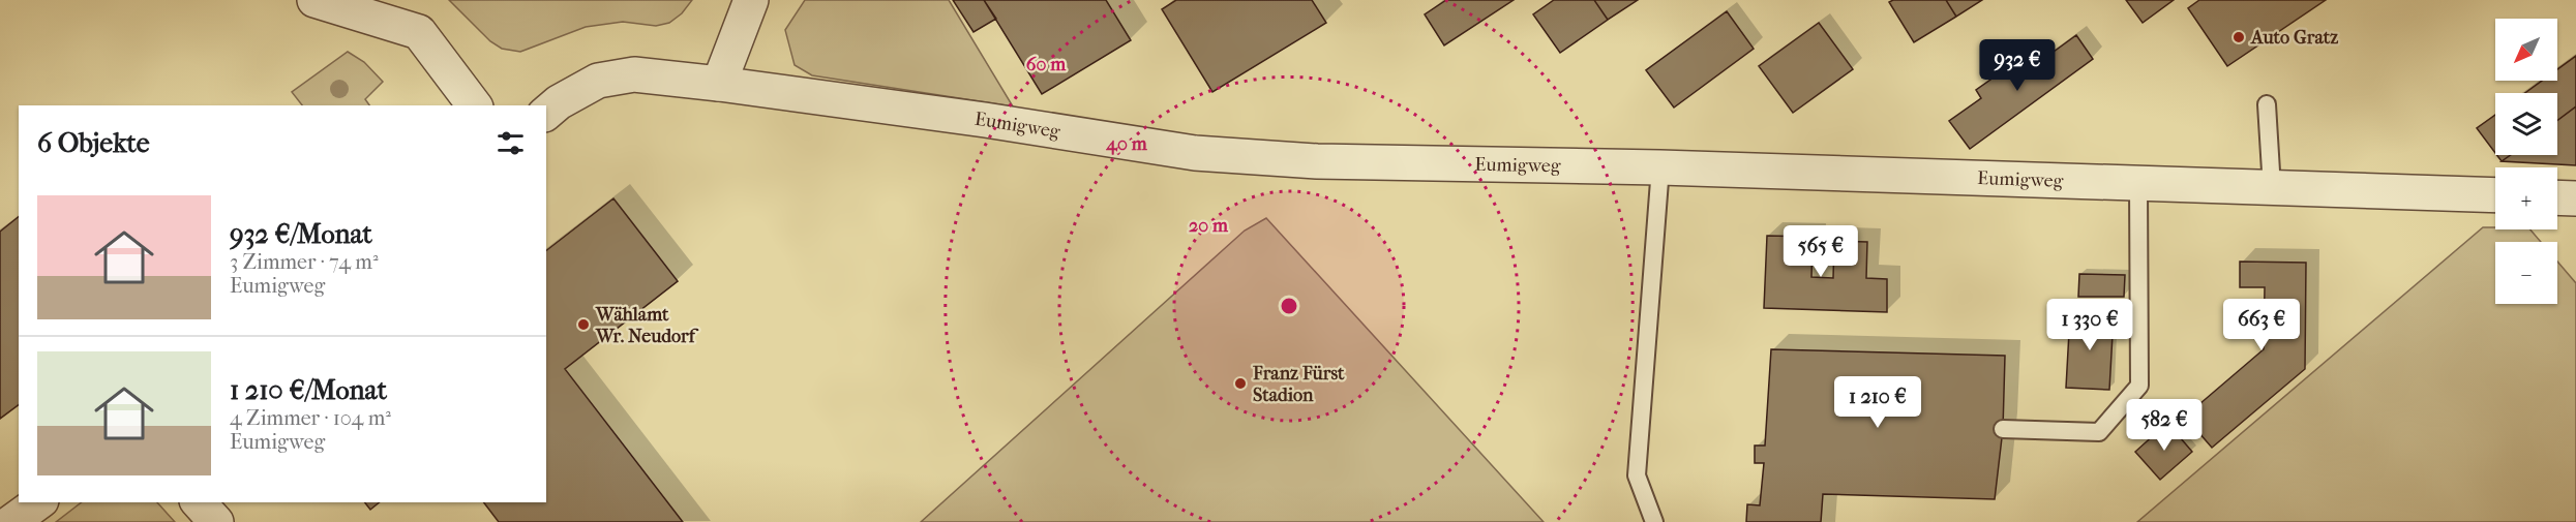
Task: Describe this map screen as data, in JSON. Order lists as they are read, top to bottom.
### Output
{
  "streets": {
    "street": ["Eumigweg"]
  },
  "places": ["Auto Gratz", "Wählamt Wr. Neudorf", "Franz Fürst Stadion"],
  "north": "bottom left",
  "page": {
    "map_buttons": ["+", "−"],
    "price": [
      "932 €",
      "565 €",
      "1 330 €",
      "663 €",
      "1 210 €",
      "582 €"
    ],
    "heading": "6 Objekte",
    "list": [
      {
        "name": "932 €/Monat",
        "note": "3 Zimmer · 74 m² · Eumigweg"
      },
      {
        "name": "1 210 €/Monat",
        "note": "4 Zimmer · 104 m² · Eumigweg"
      }
    ]
  },
  "rings": ["60 m", "40 m", "20 m"]
}
